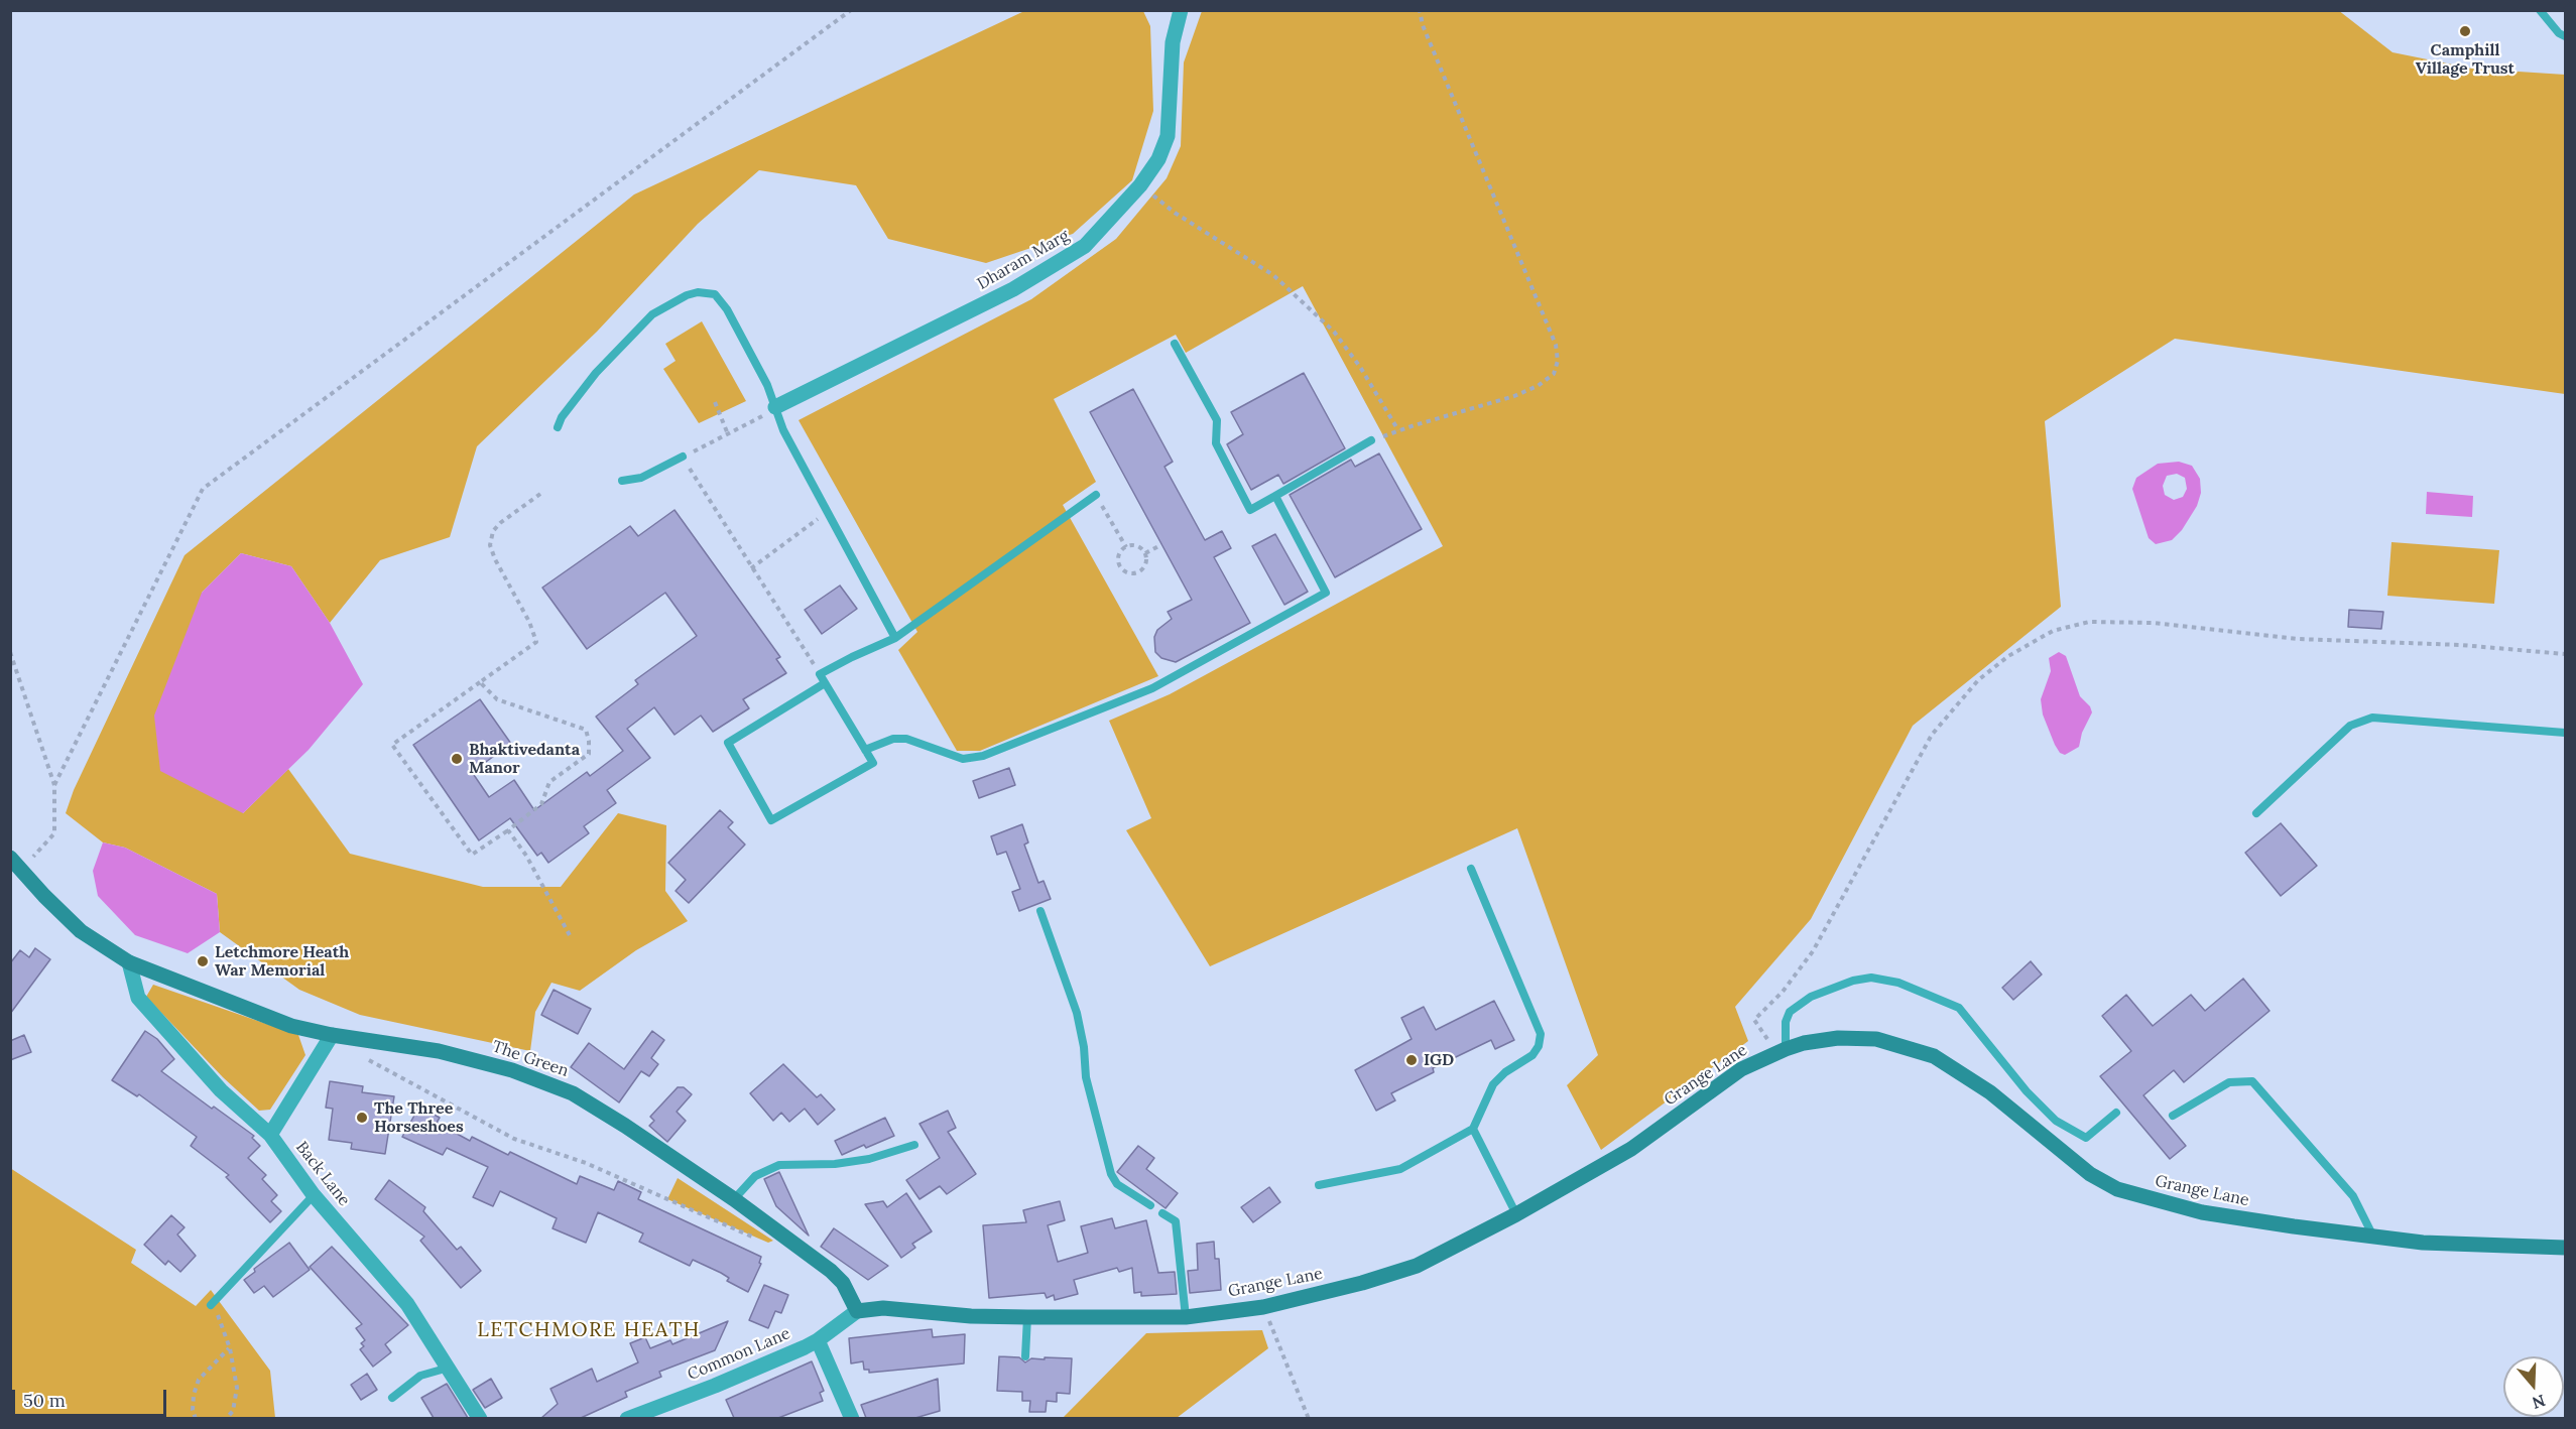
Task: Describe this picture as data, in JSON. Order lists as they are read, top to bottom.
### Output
{
  "streets": {
    "street": [
      "Dharam Marg",
      "The Green",
      "Grange Lane",
      "Back Lane",
      "Common Lane"
    ]
  },
  "crossings": [
    ["The Green", "Grange Lane"],
    ["The Green", "Back Lane"],
    ["The Green", "Common Lane"],
    ["Grange Lane", "Common Lane"]
  ],
  "districts": ["LETCHMORE HEATH"],
  "places": [
    "Camphill Village Trust",
    "Bhaktivedanta Manor",
    "Letchmore Heath War Memorial",
    "IGD",
    "The Three Horseshoes"
  ],
  "scale_bar": "50 m",
  "north": "bottom"
}
